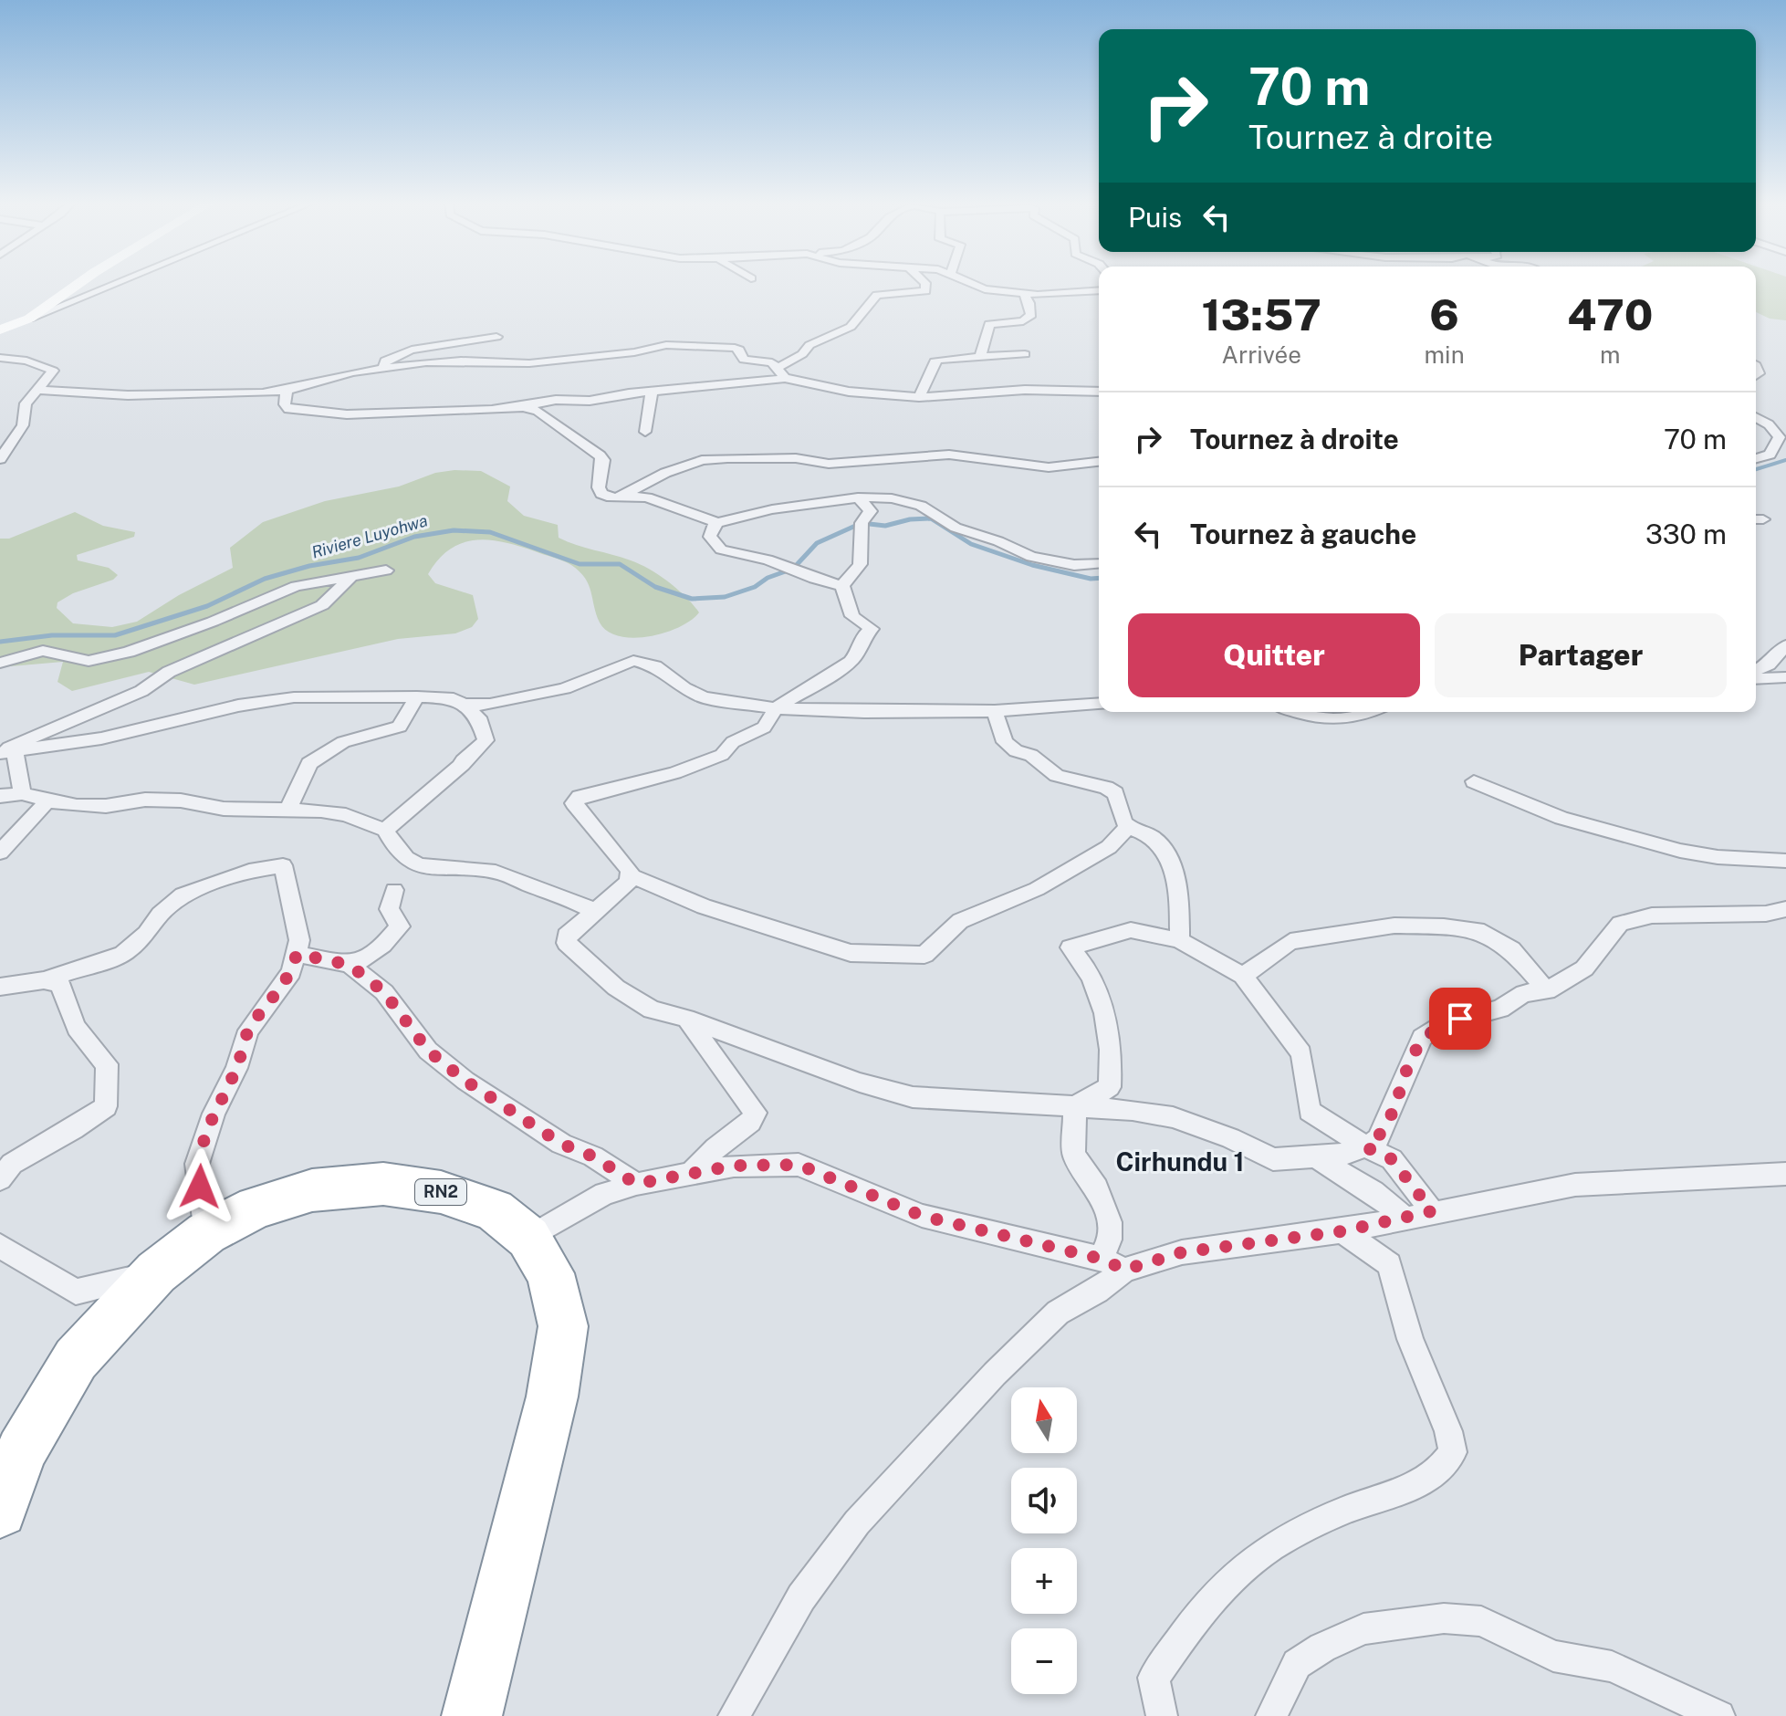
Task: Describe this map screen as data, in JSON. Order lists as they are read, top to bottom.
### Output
{
  "streets": {
    "highway": ["RN2"]
  },
  "districts": ["Cirhundu 1"],
  "water": ["Riviere Luyohwa"],
  "north": "top",
  "page": {
    "turn": ["70 m", "Tournez à droite"],
    "then": "Puis",
    "eta": [
      "13:57",
      "Arrivée",
      "6",
      "min",
      "470",
      "m"
    ],
    "list": [
      {
        "name": "Tournez à droite",
        "value": "70 m"
      },
      {
        "name": "Tournez à gauche",
        "value": "330 m"
      }
    ],
    "buttons": ["Quitter", "Partager"],
    "map_buttons": ["+", "−"]
  }
}
